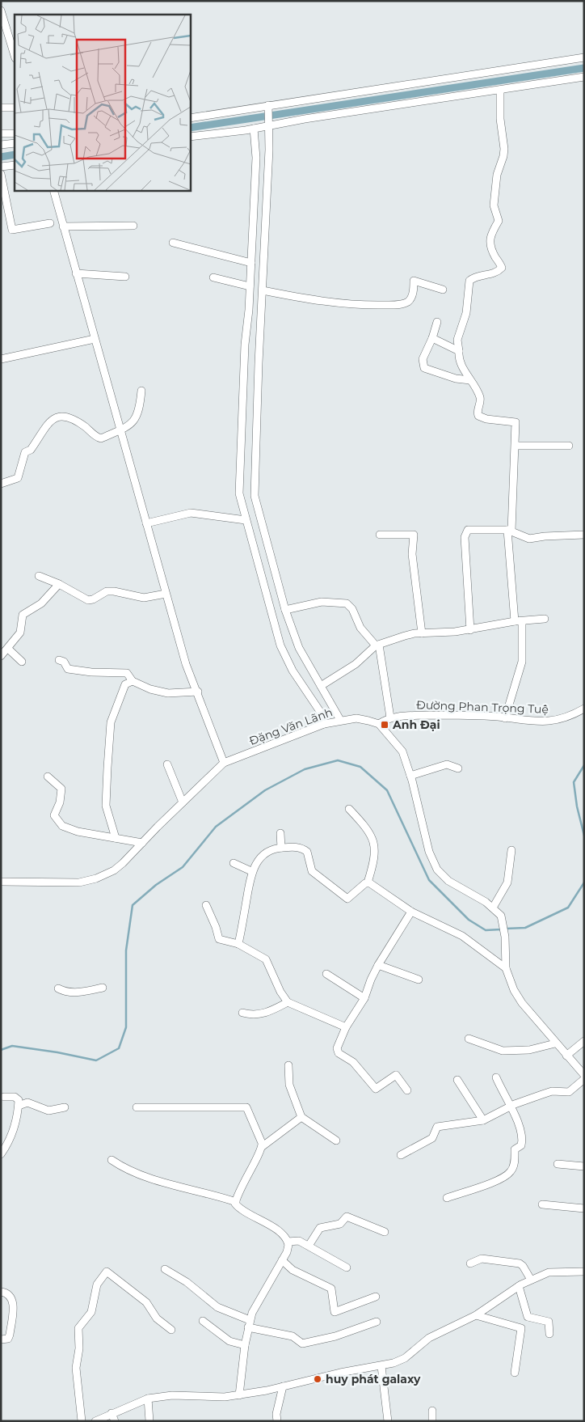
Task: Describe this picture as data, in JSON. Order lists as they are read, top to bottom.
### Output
{
  "streets": {
    "street": ["Đường Phan Trọng Tuệ", "Đặng Văn Lãnh"]
  },
  "crossings": [
    ["Đường Phan Trọng Tuệ", "Đặng Văn Lãnh"]
  ],
  "places": {
    "transit": ["Anh Đại"],
    "other": ["huy phát galaxy"]
  }
}
